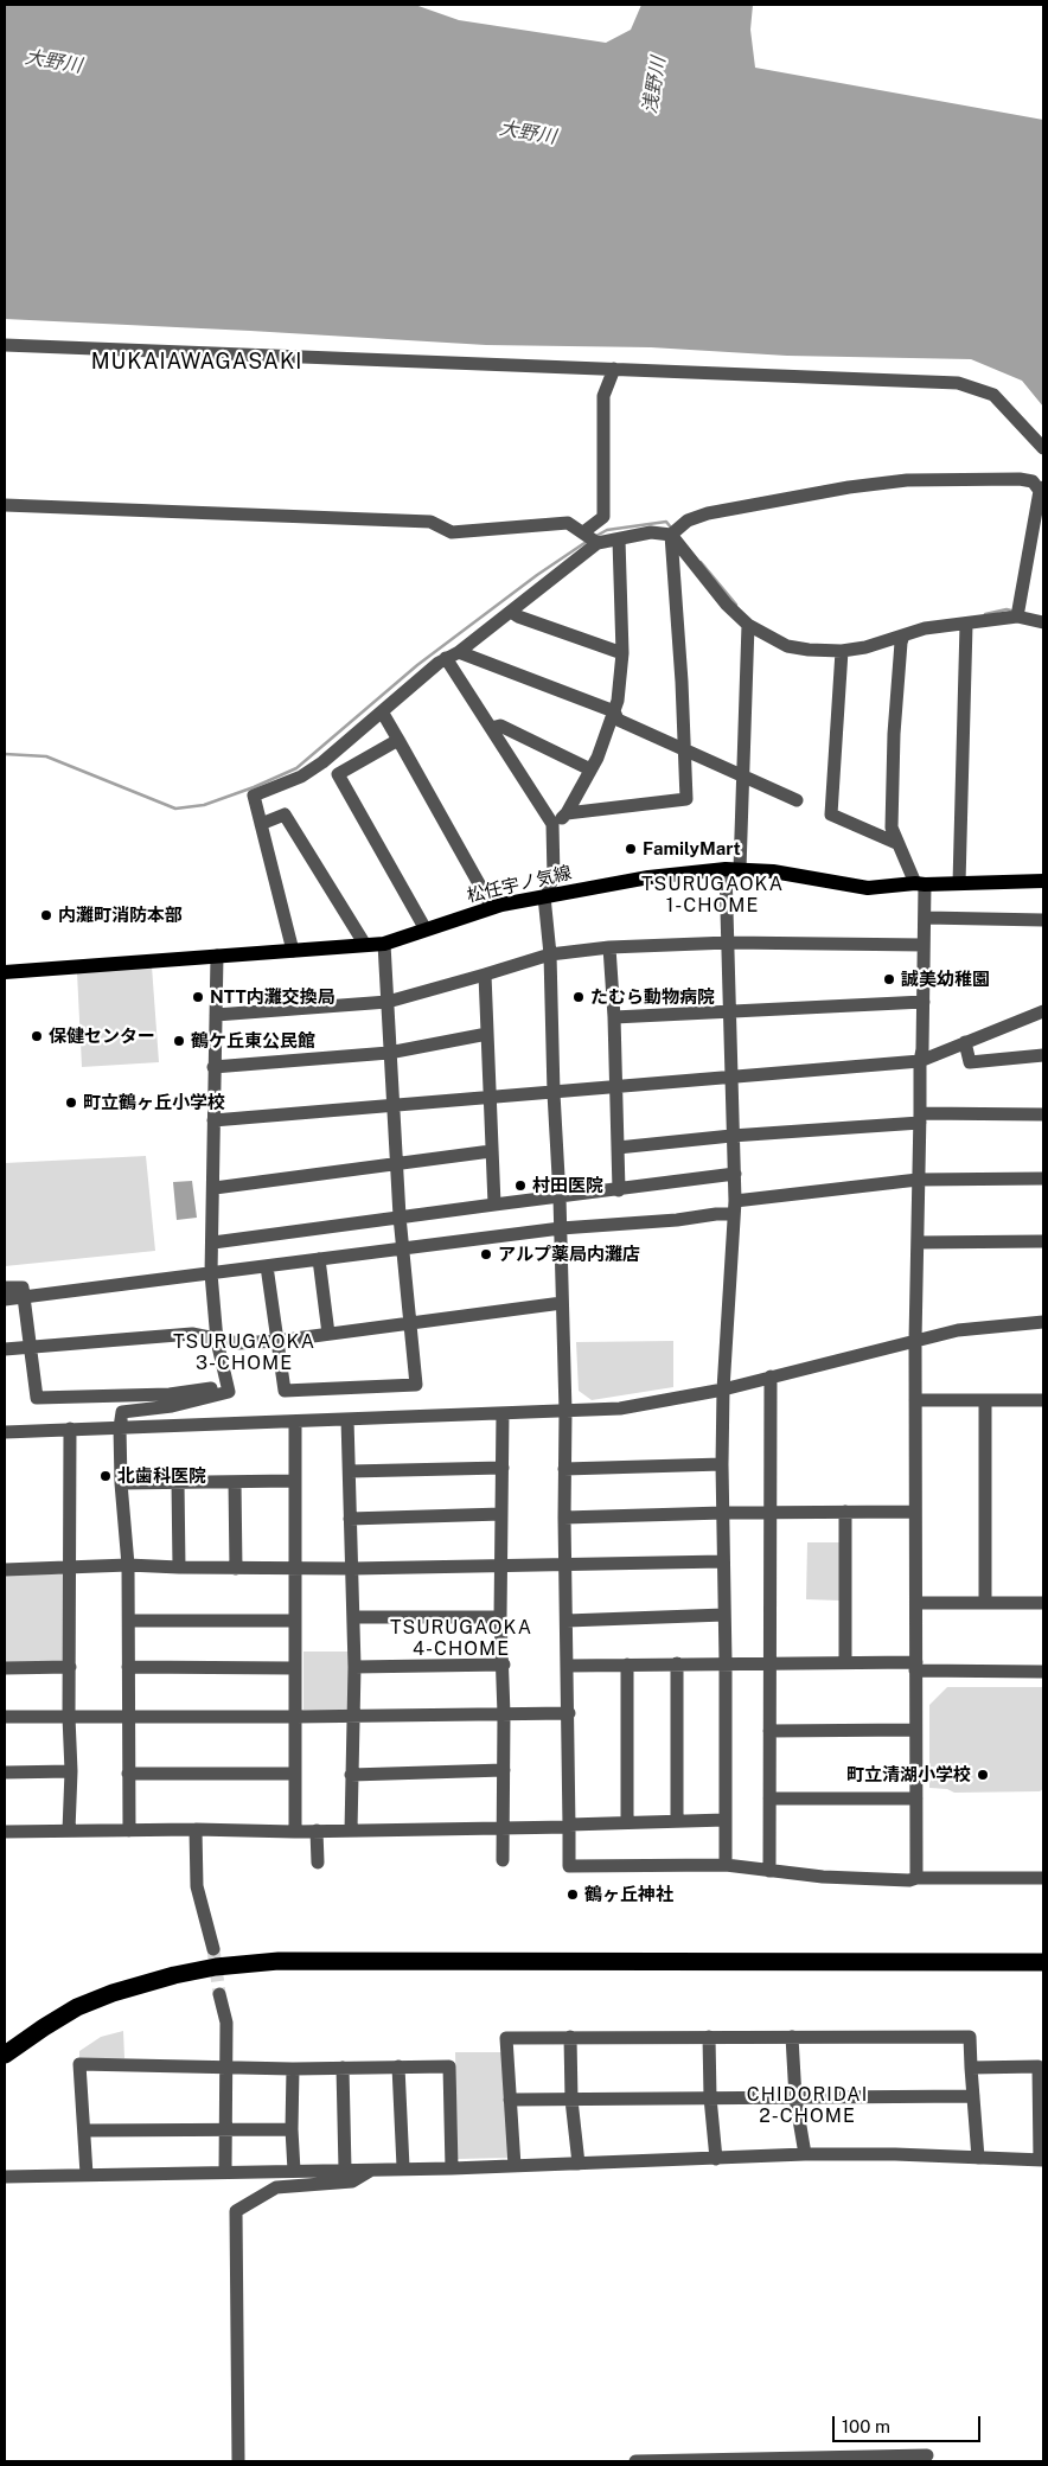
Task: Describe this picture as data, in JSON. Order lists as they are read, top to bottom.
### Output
{
  "streets": {
    "main road": ["松任宇ノ気線"]
  },
  "districts": [
    "MUKAIAWAGASAKI",
    "TSURUGAOKA 1-CHOME",
    "TSURUGAOKA 3-CHOME",
    "TSURUGAOKA 4-CHOME",
    "CHIDORIDAI 2-CHOME"
  ],
  "water": ["大野川", "浅野川"],
  "places": [
    "FamilyMart",
    "内灘町消防本部",
    "誠美幼稚園",
    "NTT内灘交換局",
    "たむら動物病院",
    "保健センター",
    "鶴ケ丘東公民館",
    "町立鶴ヶ丘小学校",
    "村田医院",
    "アルプ薬局内灘店",
    "北歯科医院",
    "町立清湖小学校",
    "鶴ヶ丘神社"
  ],
  "scale_bar": "100 m"
}
